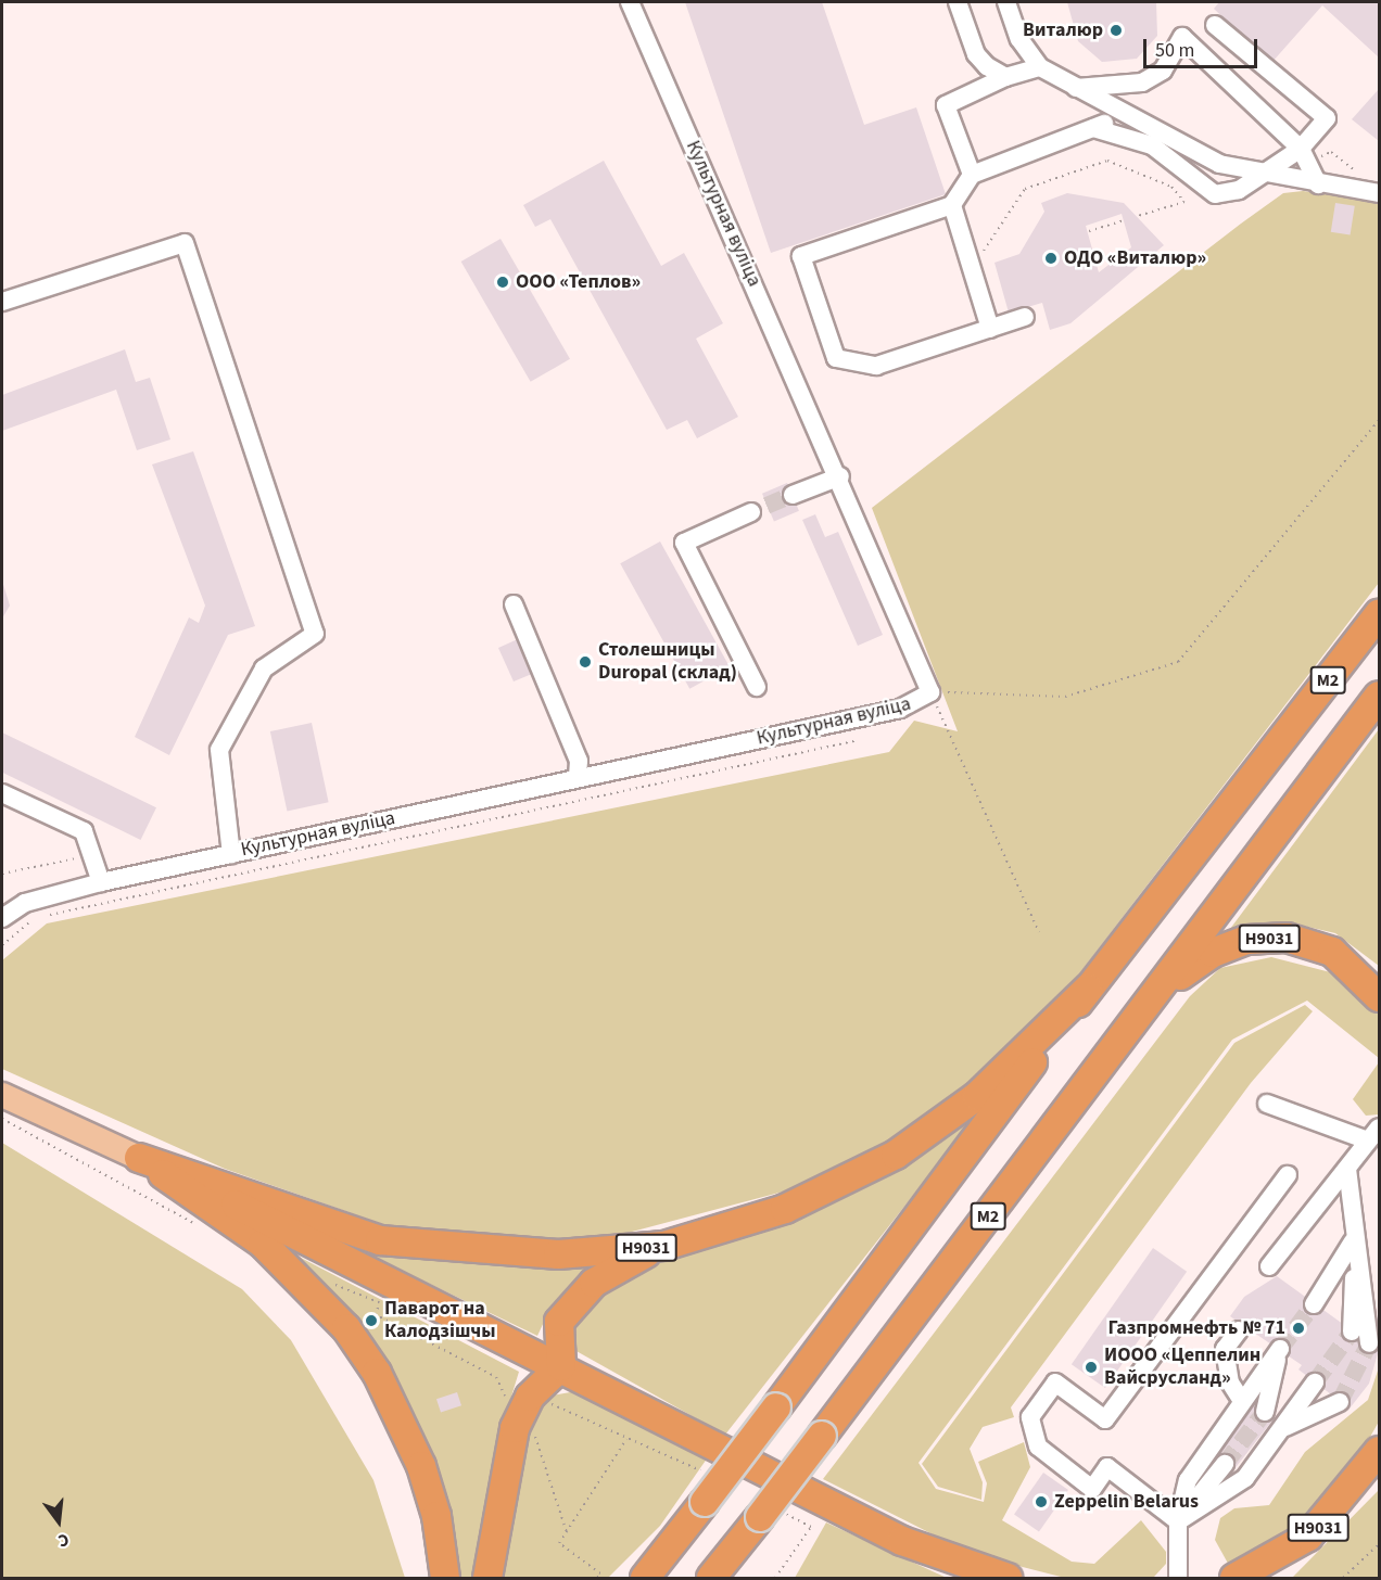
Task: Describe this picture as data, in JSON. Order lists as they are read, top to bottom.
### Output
{
  "streets": {
    "highway": ["М2", "Н9031"],
    "street": ["Культурная вуліца"]
  },
  "crossings": [
    ["М2", "Н9031"]
  ],
  "places": [
    "Виталюр",
    "ОДО «Виталюр»",
    "ООО «Теплов»",
    "Столешницы Duropal (склад)",
    "Паварот на Калодзішчы",
    "Газпромнефть № 71",
    "ИООО «Цеппелин Вайсрусланд»",
    "Zeppelin Belarus"
  ],
  "scale_bar": "50 m",
  "north": "bottom"
}
